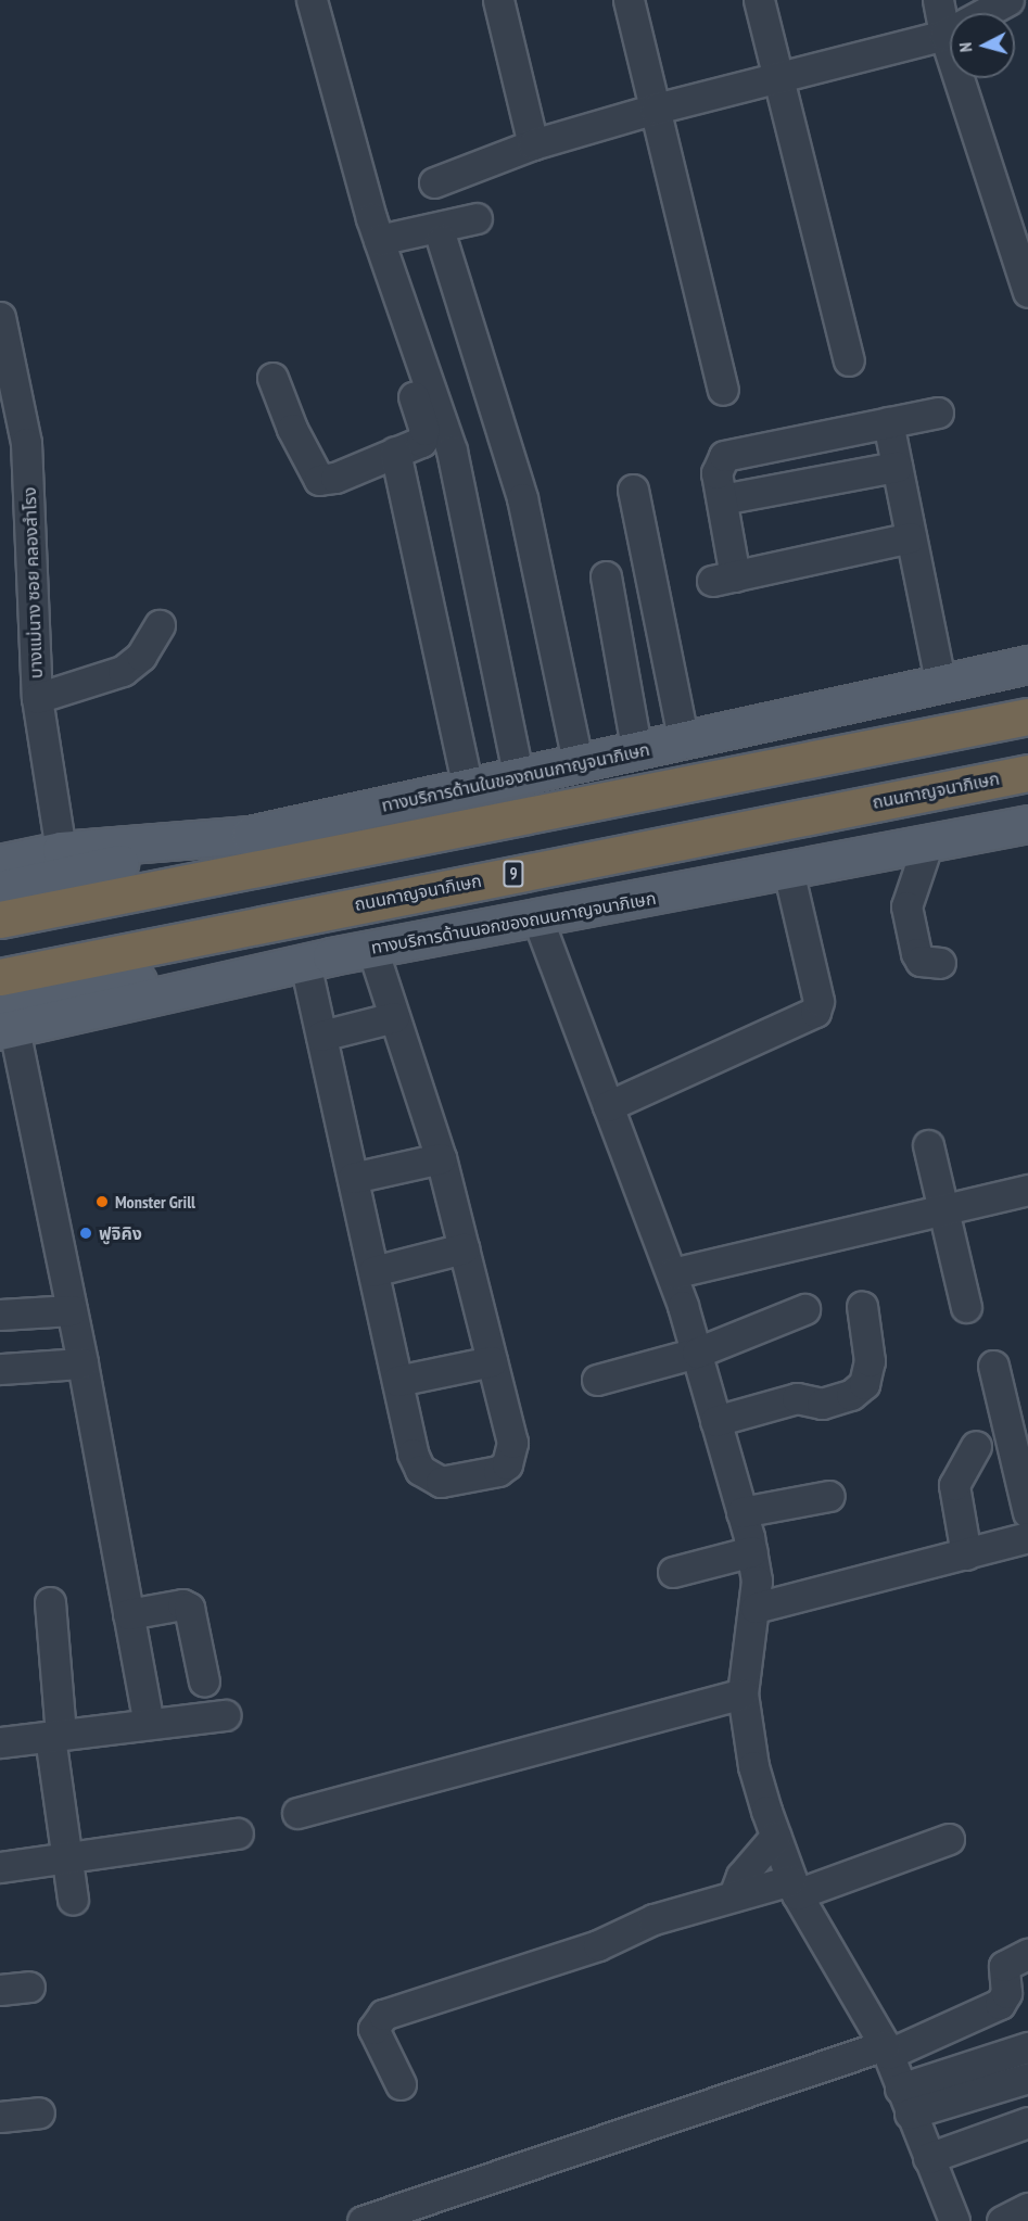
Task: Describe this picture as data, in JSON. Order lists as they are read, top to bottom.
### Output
{
  "streets": {
    "highway": ["ถนนกาญจนาภิเษก", "9"],
    "main road": ["ทางบริการด้านในของถนนกาญจนาภิเษก", "ทางบริการด้านนอกของถนนกาญจนาภิเษก"],
    "street": ["บางแม่นาง ซอย คลองสำโรง"]
  },
  "crossings": [
    ["บางแม่นาง ซอย คลองสำโรง", "ทางบริการด้านในของถนนกาญจนาภิเษก"]
  ],
  "places": ["Monster Grill", "ฟูจิคิง"],
  "north": "left"
}
